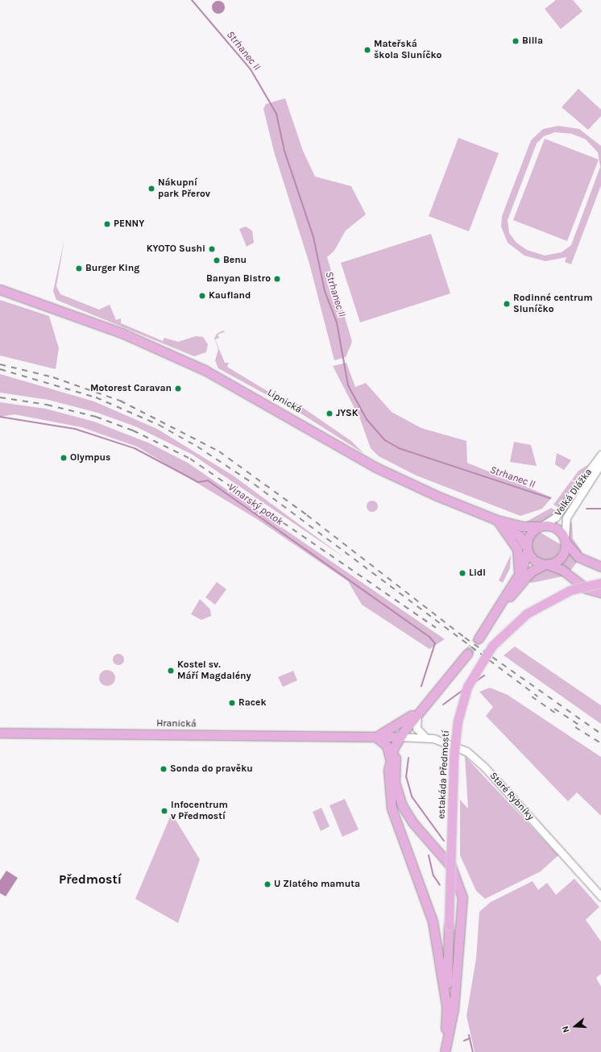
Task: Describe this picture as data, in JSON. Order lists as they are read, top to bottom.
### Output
{
  "streets": {
    "main road": ["Lipnická", "Hranická", "estakáda Předmostí"],
    "street": ["Velká Dlážka", "Staré Rybníky"]
  },
  "crossings": [
    ["Lipnická", "Velká Dlážka"],
    ["Hranická", "Staré Rybníky"]
  ],
  "districts": ["Předmostí"],
  "water": ["Strhanec II", "Vinarský potok"],
  "places": [
    "Billa",
    "Mateřská škola Sluníčko",
    "Nákupní park Přerov",
    "PENNY",
    "KYOTO Sushi",
    "Benu",
    "Burger King",
    "Banyan Bistro",
    "Kaufland",
    "Rodinné centrum Sluníčko",
    "Motorest Caravan",
    "JYSK",
    "Olympus",
    "Lidl",
    "Kostel sv. Máří Magdalény",
    "Racek",
    "Sonda do pravěku",
    "Infocentrum v Předmostí",
    "U Zlatého mamuta"
  ],
  "north": "left"
}
